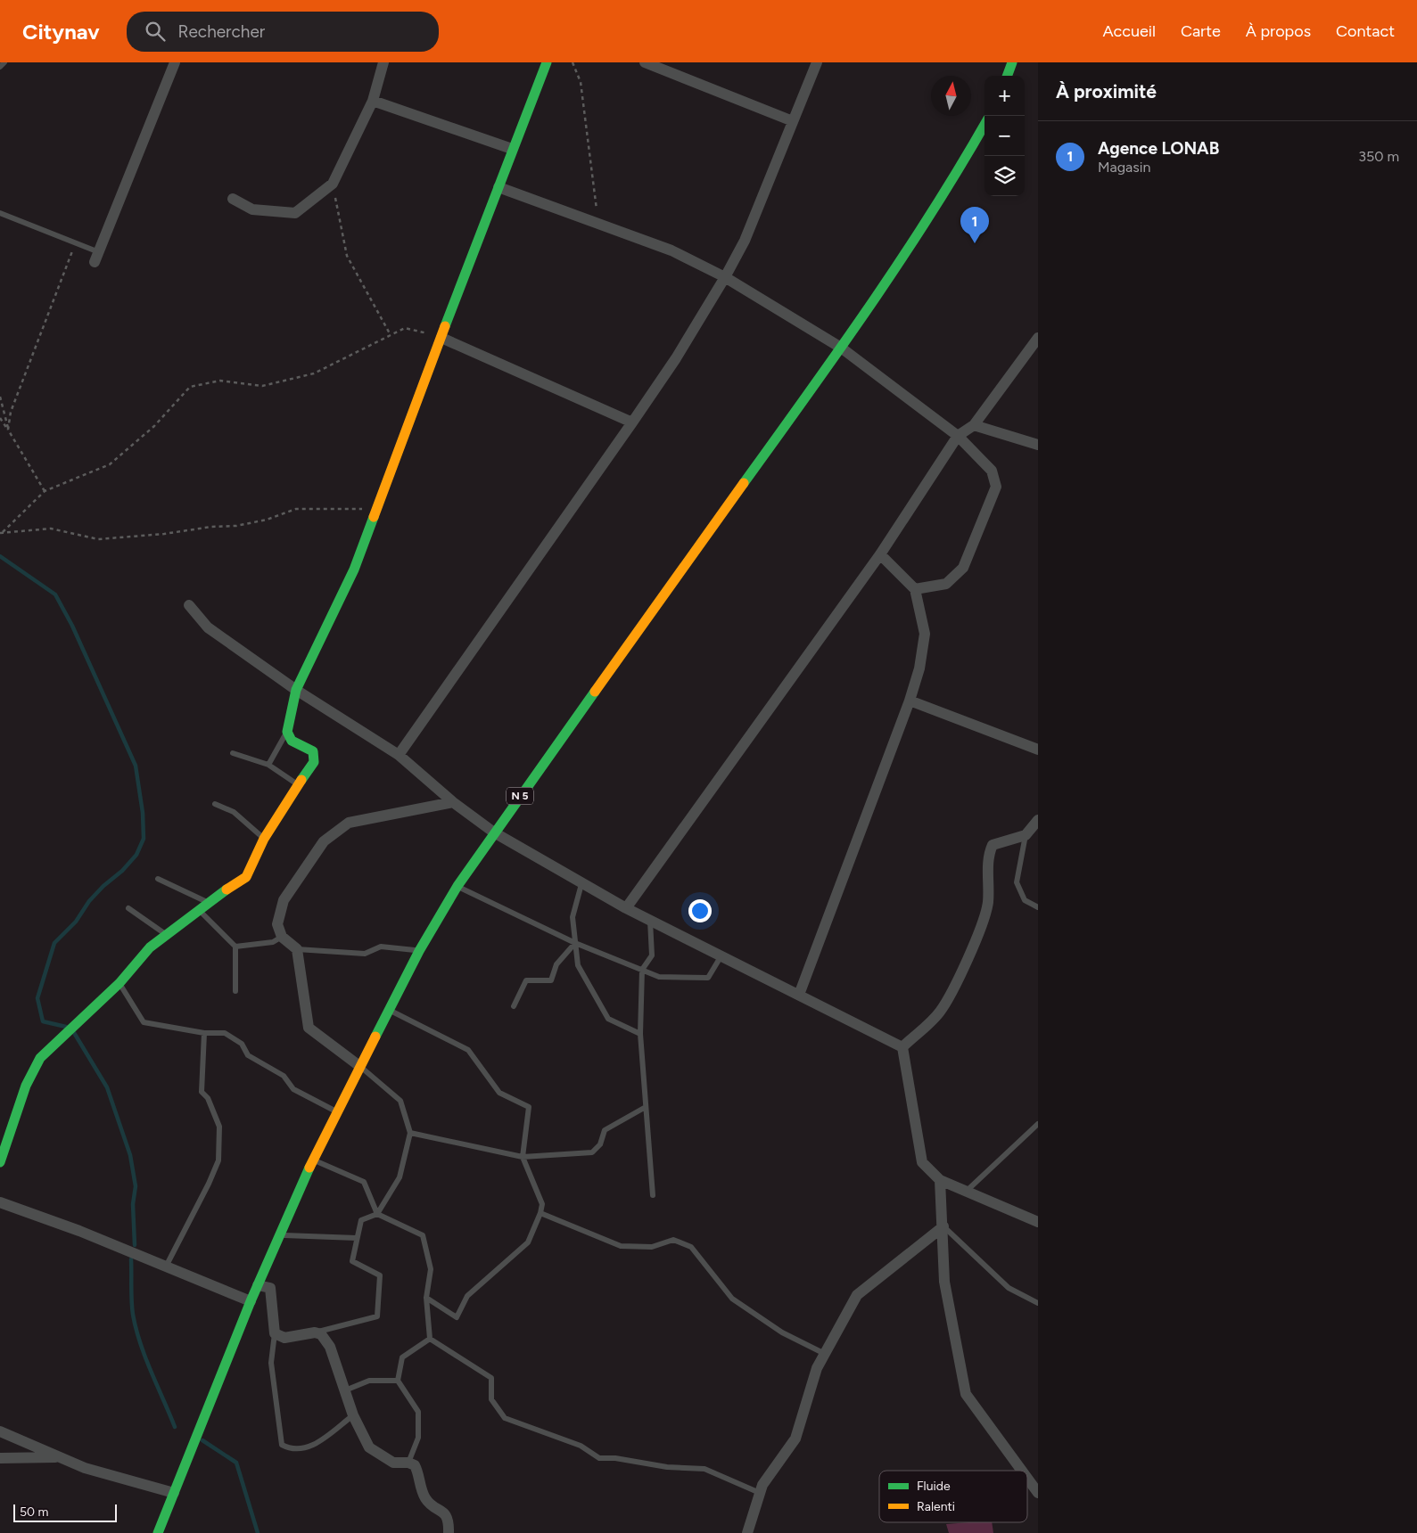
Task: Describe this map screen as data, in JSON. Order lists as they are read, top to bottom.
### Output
{
  "streets": {
    "main road": ["N 5"]
  },
  "legend": ["Fluide", "Ralenti"],
  "scale_bar": "50 m",
  "north": "top",
  "page": {
    "header": "Citynav",
    "search": "Rechercher",
    "nav": [
      "Accueil",
      "Carte",
      "À propos",
      "Contact"
    ],
    "heading": "À proximité",
    "map_buttons": ["+", "−"],
    "list": [
      {
        "mark": "1",
        "name": "Agence LONAB",
        "note": "Magasin",
        "value": "350 m"
      }
    ],
    "pins": "1",
    "scale": "50 m"
  }
}
